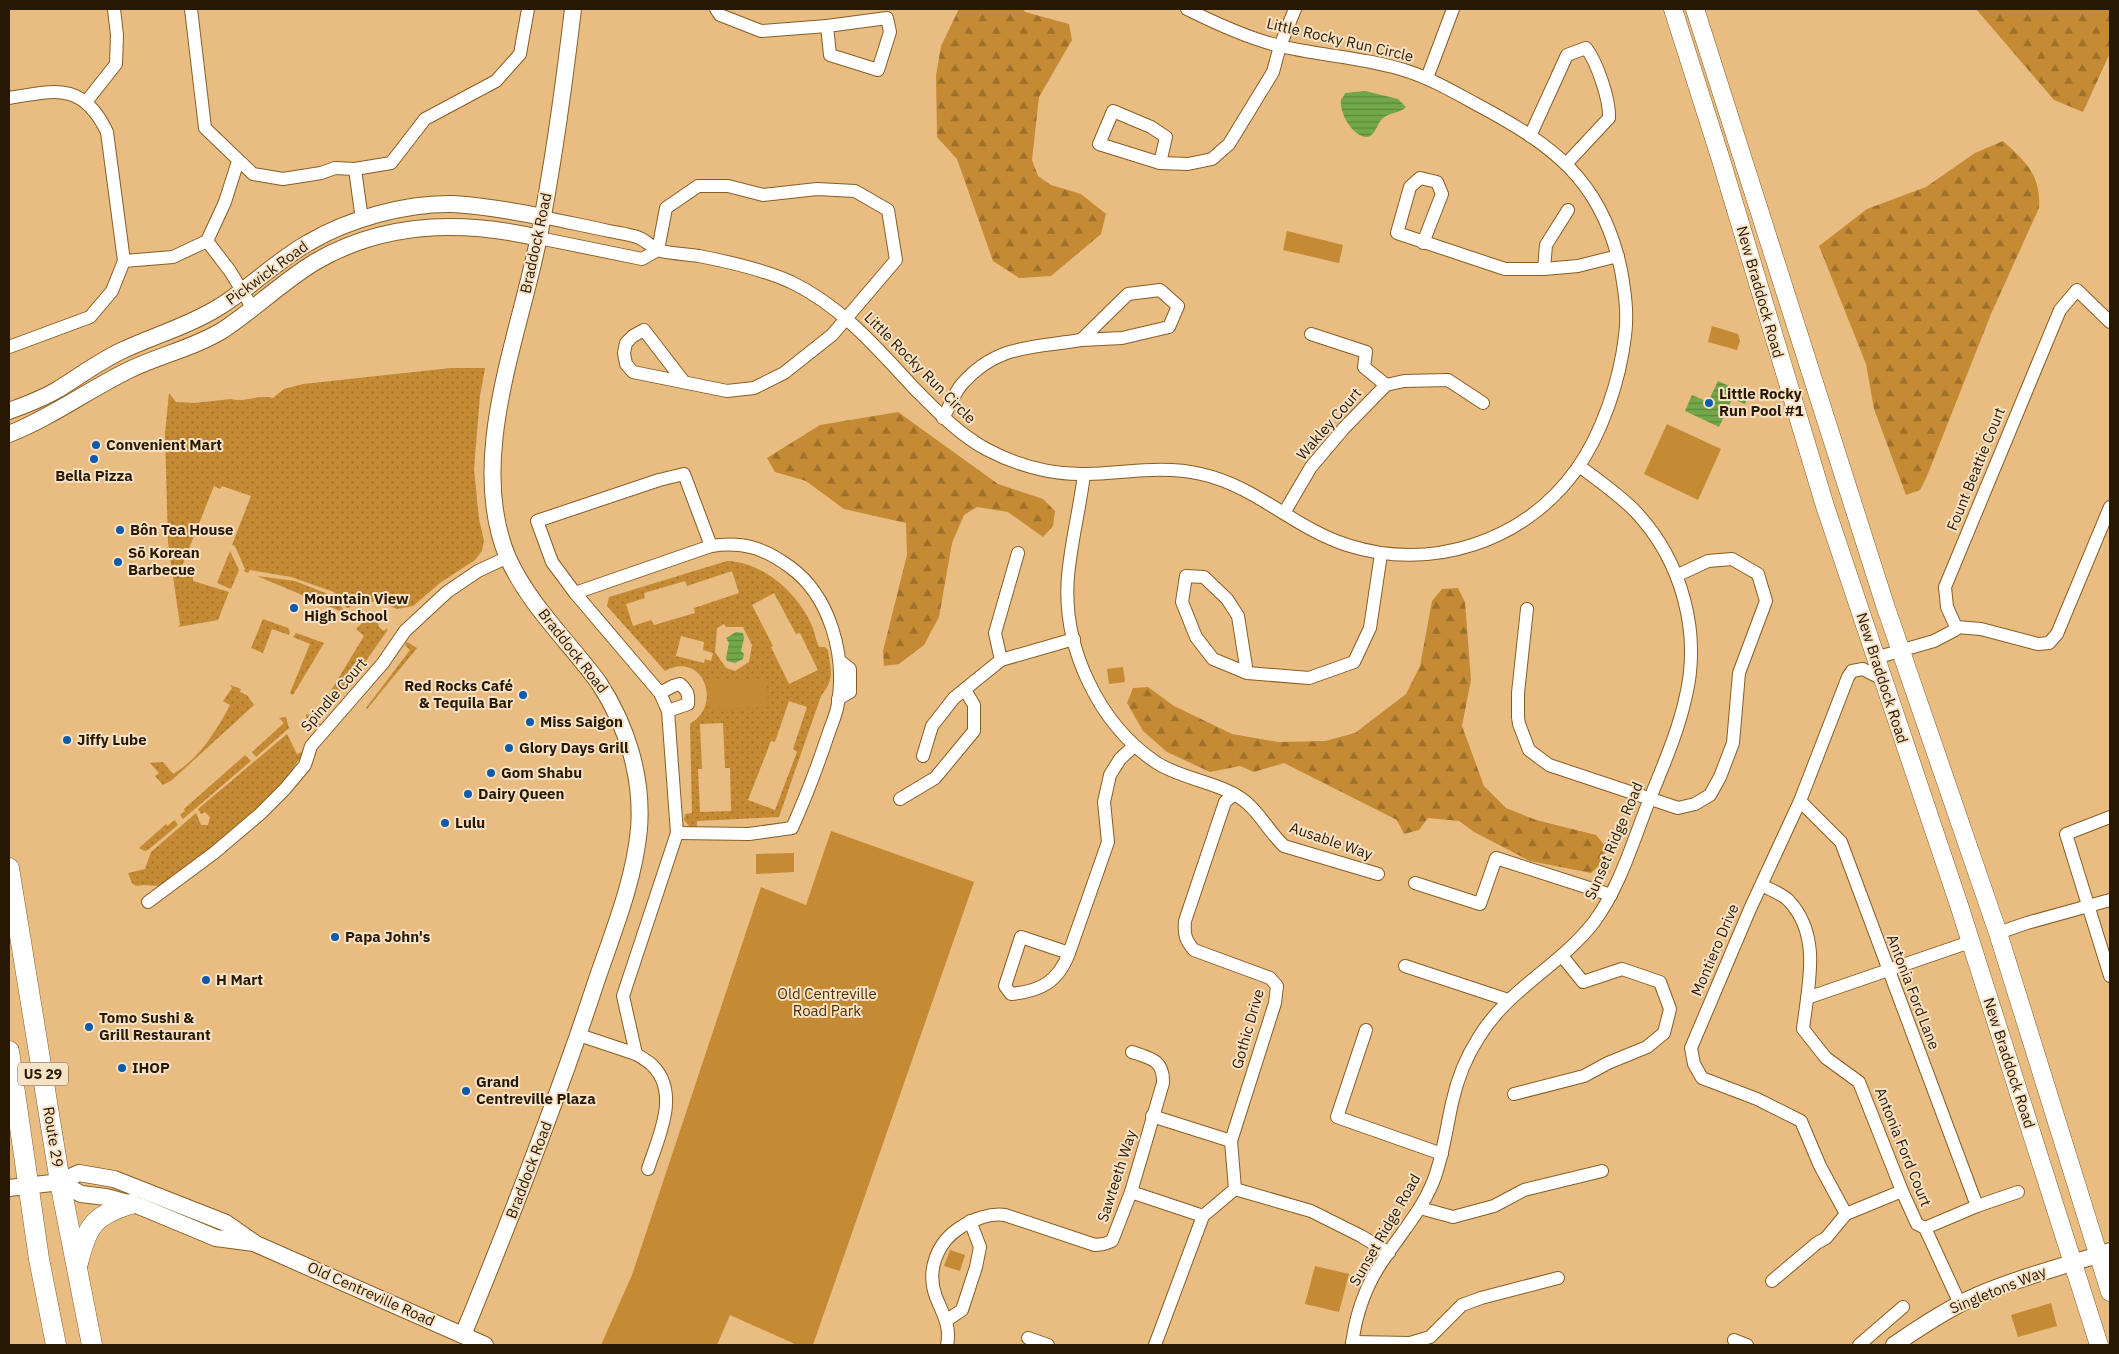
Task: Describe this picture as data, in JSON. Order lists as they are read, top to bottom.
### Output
{
  "streets": {
    "main road": ["New Braddock Road", "US 29", "Route 29"],
    "street": [
      "Little Rocky Run Circle",
      "Braddock Road",
      "Pickwick Road",
      "Wakley Court",
      "Fount Beattie Court",
      "Spindle Court",
      "Ausable Way",
      "Sunset Ridge Road",
      "Montiero Drive",
      "Antonia Ford Lane",
      "Gothic Drive",
      "Antonia Ford Court",
      "Sawteeth Way",
      "Singletons Way",
      "Old Centreville Road"
    ]
  },
  "crossings": [
    ["Little Rocky Run Circle", "Braddock Road"],
    ["Little Rocky Run Circle", "Pickwick Road"],
    ["Little Rocky Run Circle", "Wakley Court"],
    ["Little Rocky Run Circle", "Sunset Ridge Road"],
    ["Braddock Road", "Pickwick Road"],
    ["Braddock Road", "Spindle Court"],
    ["Braddock Road", "Old Centreville Road"],
    ["New Braddock Road", "Montiero Drive"],
    ["New Braddock Road", "Singletons Way"],
    ["Ausable Way", "Gothic Drive"],
    ["Montiero Drive", "Antonia Ford Lane"],
    ["Montiero Drive", "Antonia Ford Court"],
    ["Route 29", "Old Centreville Road"],
    ["Antonia Ford Court", "Singletons Way"]
  ],
  "parks": ["Old Centreville Road Park"],
  "places": [
    "Little Rocky Run Pool #1",
    "Convenient Mart",
    "Bella Pizza",
    "Bôn Tea House",
    "Sō Korean Barbecue",
    "Mountain View High School",
    "Red Rocks Café & Tequila Bar",
    "Miss Saigon",
    "Jiffy Lube",
    "Glory Days Grill",
    "Gom Shabu",
    "Dairy Queen",
    "Lulu",
    "Papa John's",
    "H Mart",
    "Tomo Sushi & Grill Restaurant",
    "IHOP",
    "Grand Centreville Plaza"
  ]
}
